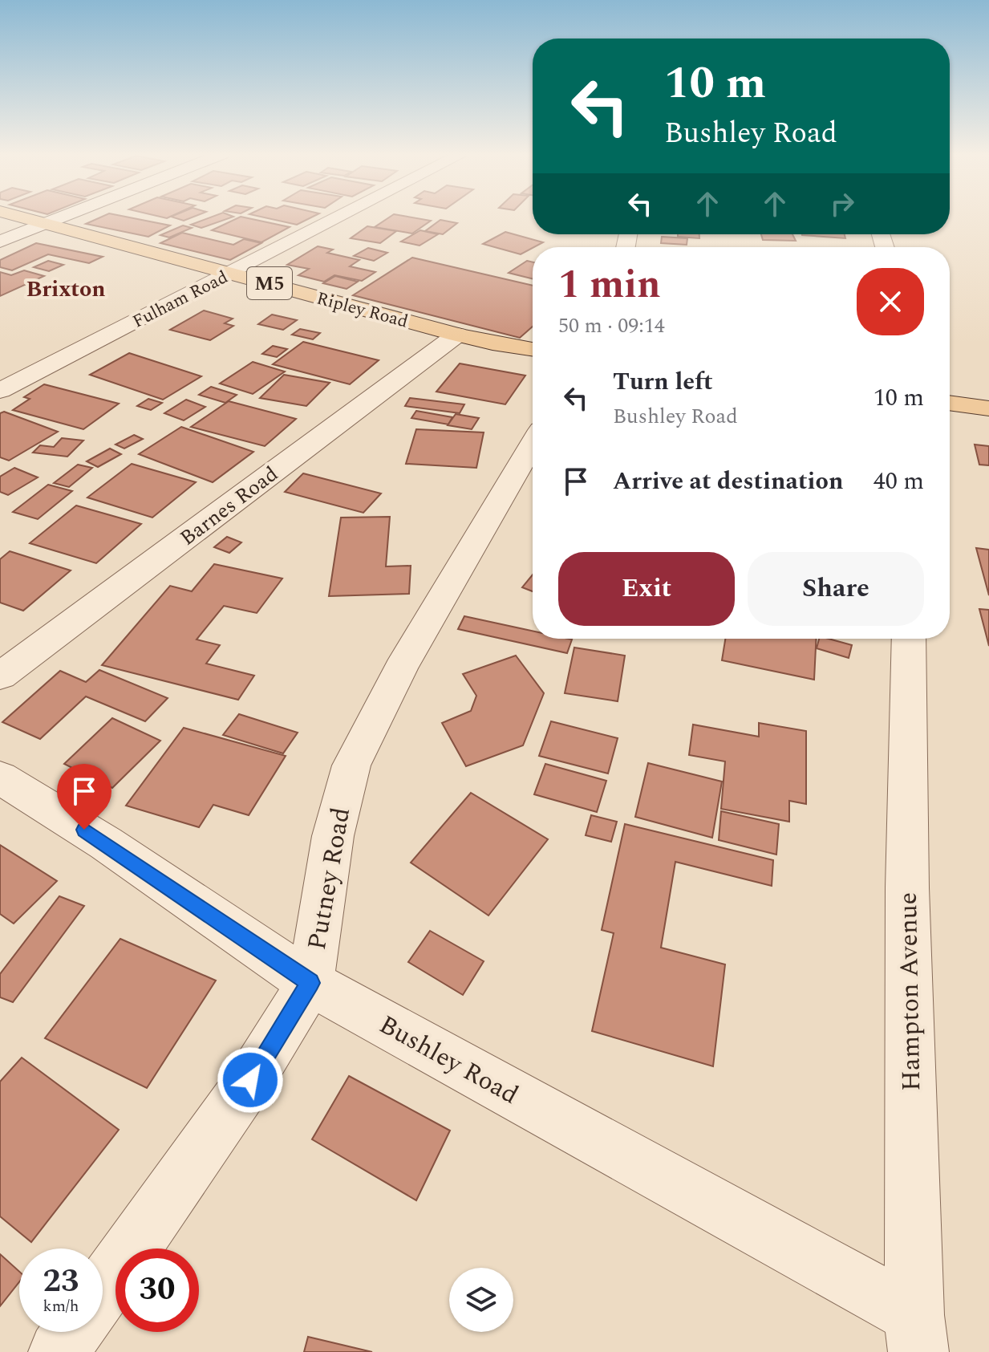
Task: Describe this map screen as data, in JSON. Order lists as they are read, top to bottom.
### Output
{
  "streets": {
    "main road": ["M5", "Ripley Road"],
    "street": [
      "Fulham Road",
      "Barnes Road",
      "Putney Road",
      "Hampton Avenue",
      "Bushley Road"
    ]
  },
  "crossings": [
    ["Fulham Road", "Ripley Road"],
    ["Ripley Road", "Barnes Road"],
    ["Putney Road", "Bushley Road"],
    ["Hampton Avenue", "Bushley Road"]
  ],
  "districts": ["Brixton"],
  "page": {
    "turn": ["10 m", "Bushley Road"],
    "heading": ["1 min", "50 m · 09:14"],
    "list": [
      {
        "name": "Turn left",
        "note": "Bushley Road",
        "value": "10 m"
      },
      {
        "name": "Arrive at destination",
        "value": "40 m"
      }
    ],
    "buttons": ["Exit", "Share"],
    "speed": "23 km/h",
    "limit": "30"
  }
}
